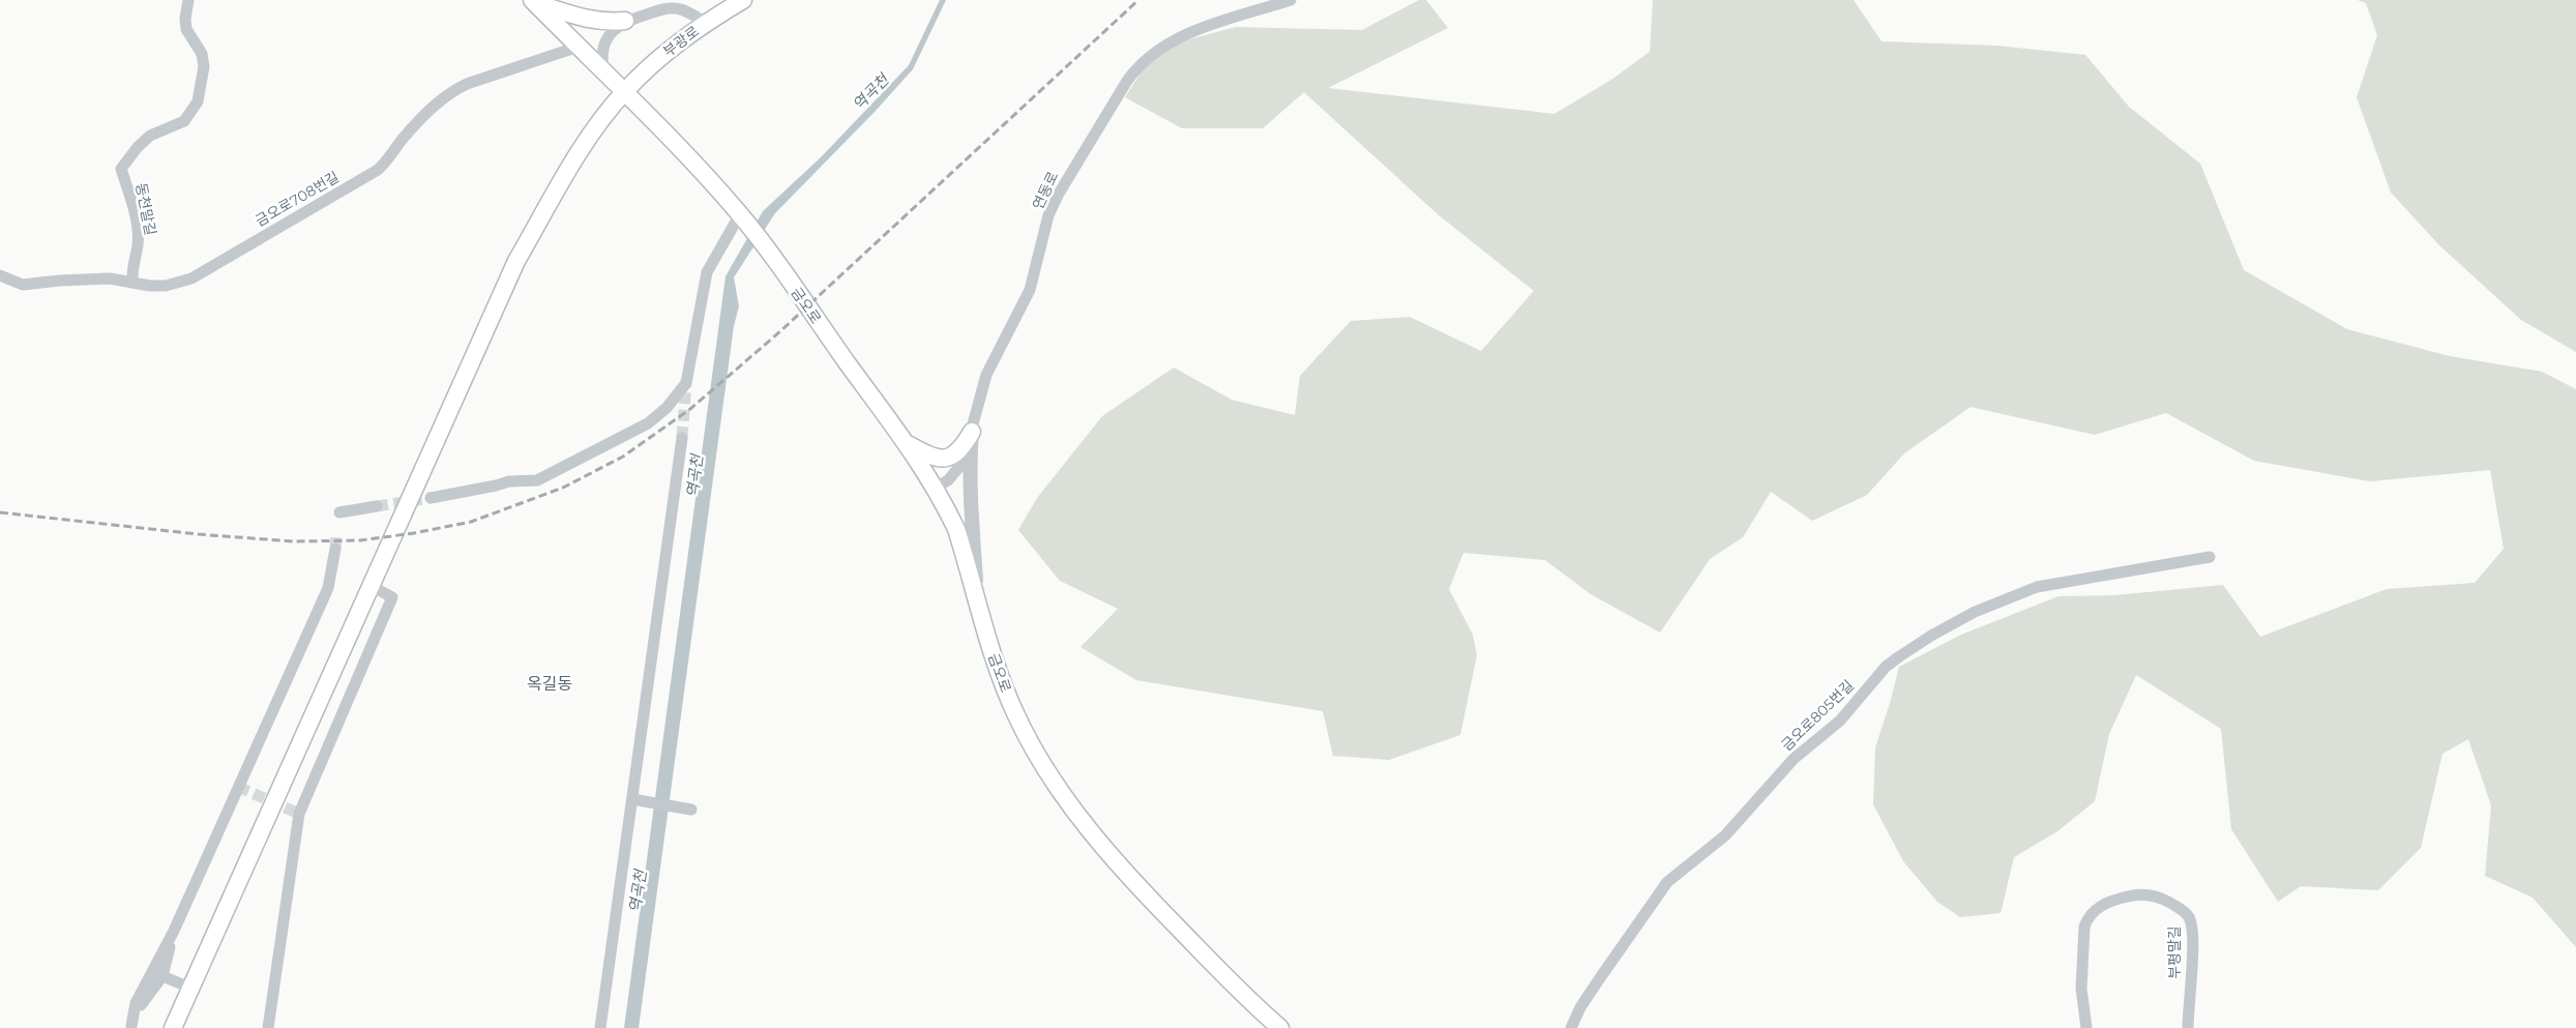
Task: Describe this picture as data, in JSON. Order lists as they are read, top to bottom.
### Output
{
  "streets": {
    "main road": ["부광로", "금오로"],
    "street": [
      "연동로",
      "금오로708번길",
      "동천말길",
      "금오로805번길",
      "부평말길"
    ]
  },
  "crossings": [
    ["연동로", "금오로"],
    ["금오로708번길", "동천말길"]
  ],
  "districts": ["옥길동"],
  "water": ["역곡천"]
}
